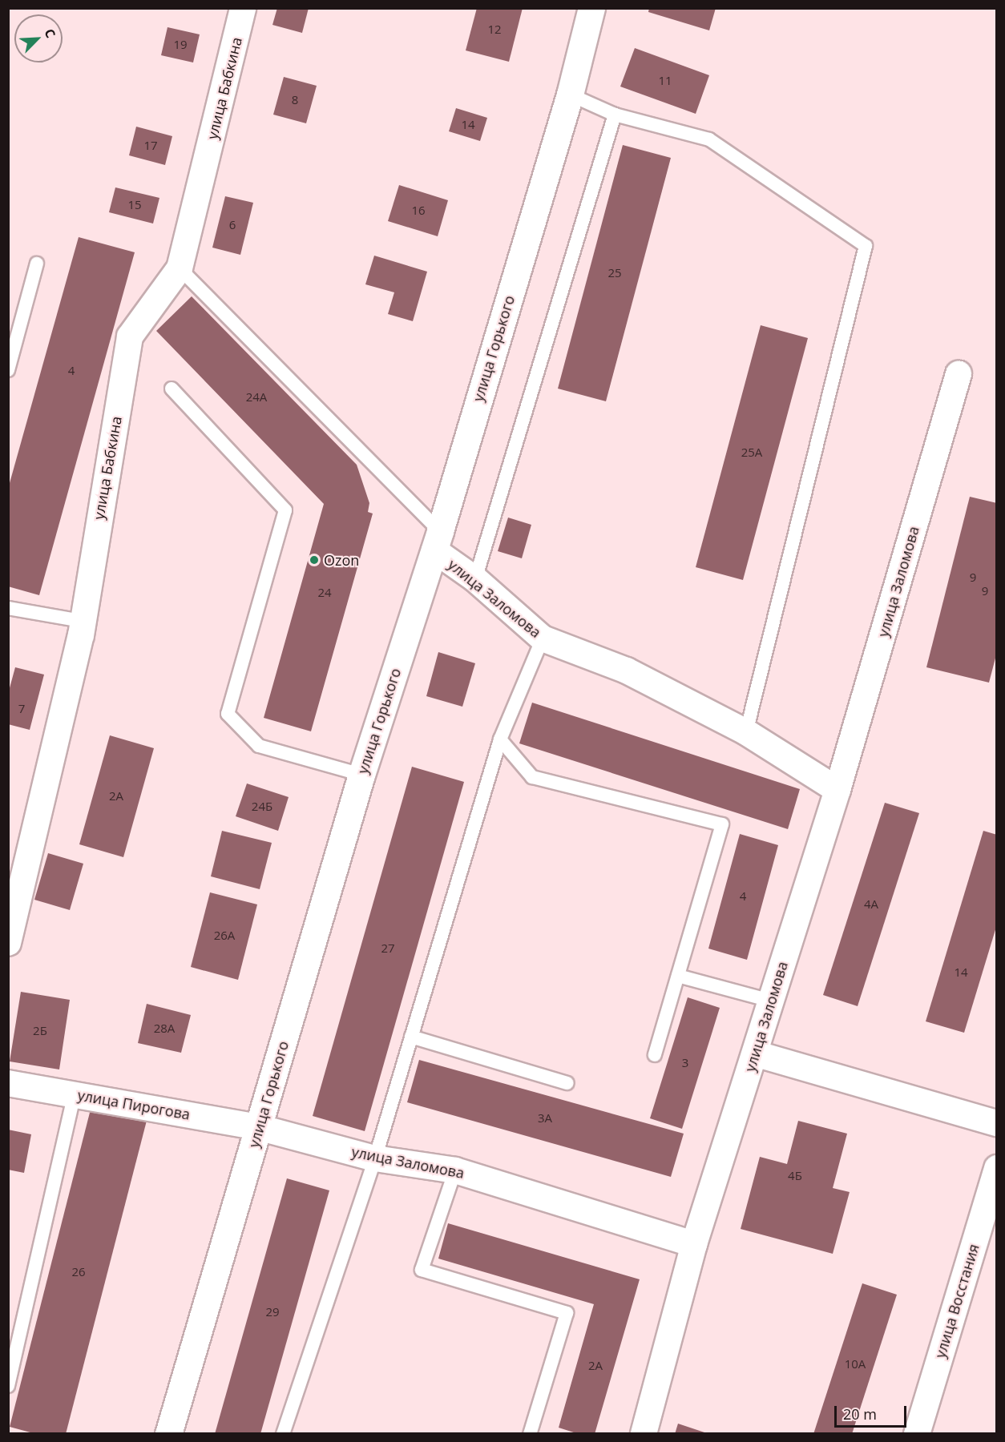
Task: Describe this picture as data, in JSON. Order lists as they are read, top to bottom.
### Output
{
  "streets": {
    "street": [
      "улица Бабкина",
      "улица Горького",
      "улица Заломова",
      "улица Пирогова",
      "улица Восстания"
    ]
  },
  "crossings": [
    ["улица Горького", "улица Заломова"],
    ["улица Горького", "улица Пирогова"],
    ["улица Заломова", "улица Пирогова"]
  ],
  "places": ["Ozon"],
  "house_numbers": [
    "12",
    "19",
    "11",
    "8",
    "14",
    "17",
    "15",
    "16",
    "6",
    "25",
    "4",
    "24А",
    "25А",
    "9",
    "9",
    "24",
    "7",
    "2А",
    "24Б",
    "4",
    "4А",
    "26А",
    "27",
    "14",
    "28А",
    "2Б",
    "3",
    "3А",
    "4Б",
    "26",
    "29",
    "10А",
    "2А"
  ],
  "scale_bar": "20 m",
  "north": "top right"
}
